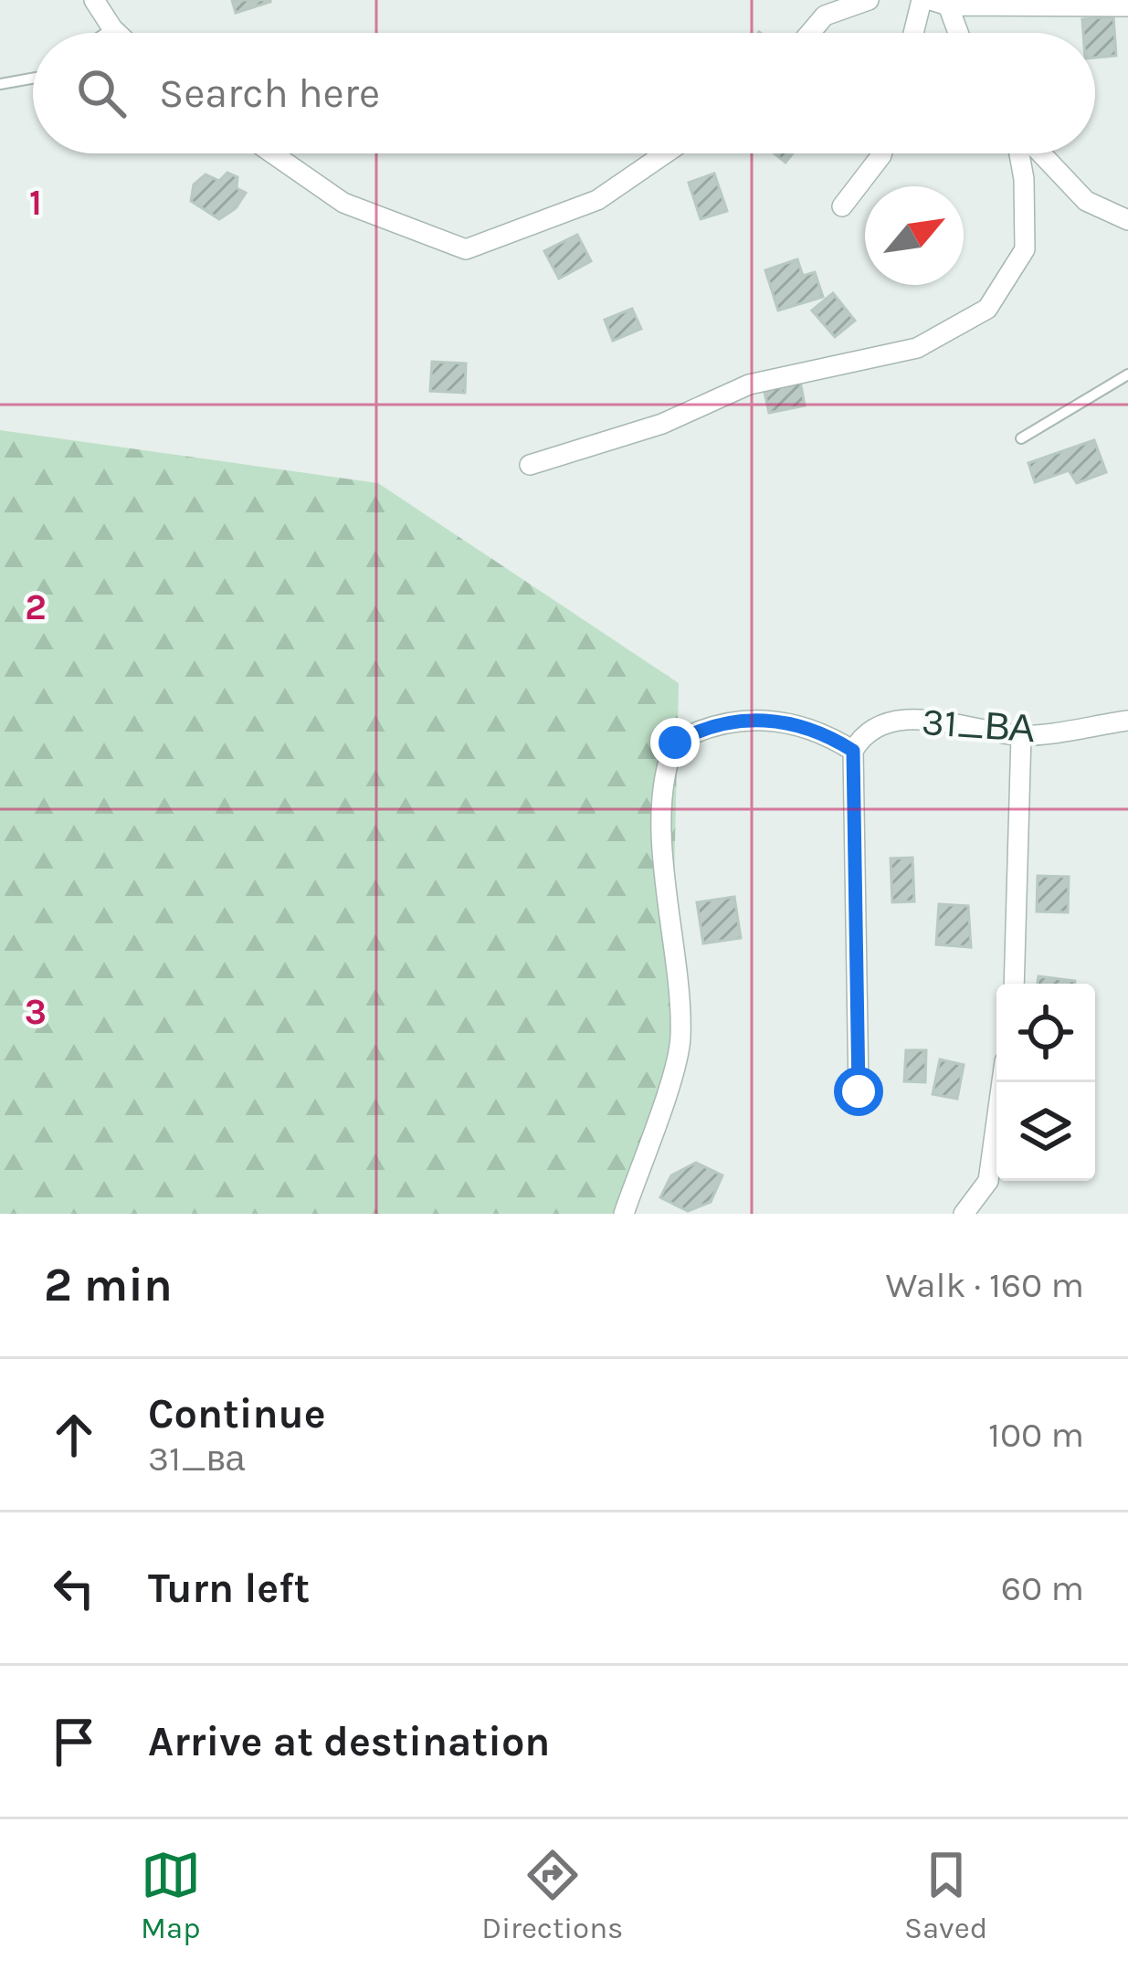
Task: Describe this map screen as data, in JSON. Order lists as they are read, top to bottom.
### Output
{
  "streets": {
    "street": ["31_ВА"]
  },
  "north": "top right",
  "page": {
    "search": "Search here",
    "heading": ["2 min", "Walk · 160 m"],
    "list": [
      ["Continue", "31_ва", "100 m"],
      ["Turn left", "60 m"],
      "Arrive at destination"
    ],
    "nav": ["Map", "Directions", "Saved"]
  },
  "grid": {
    "rows": ["1", "2", "3"]
  }
}
